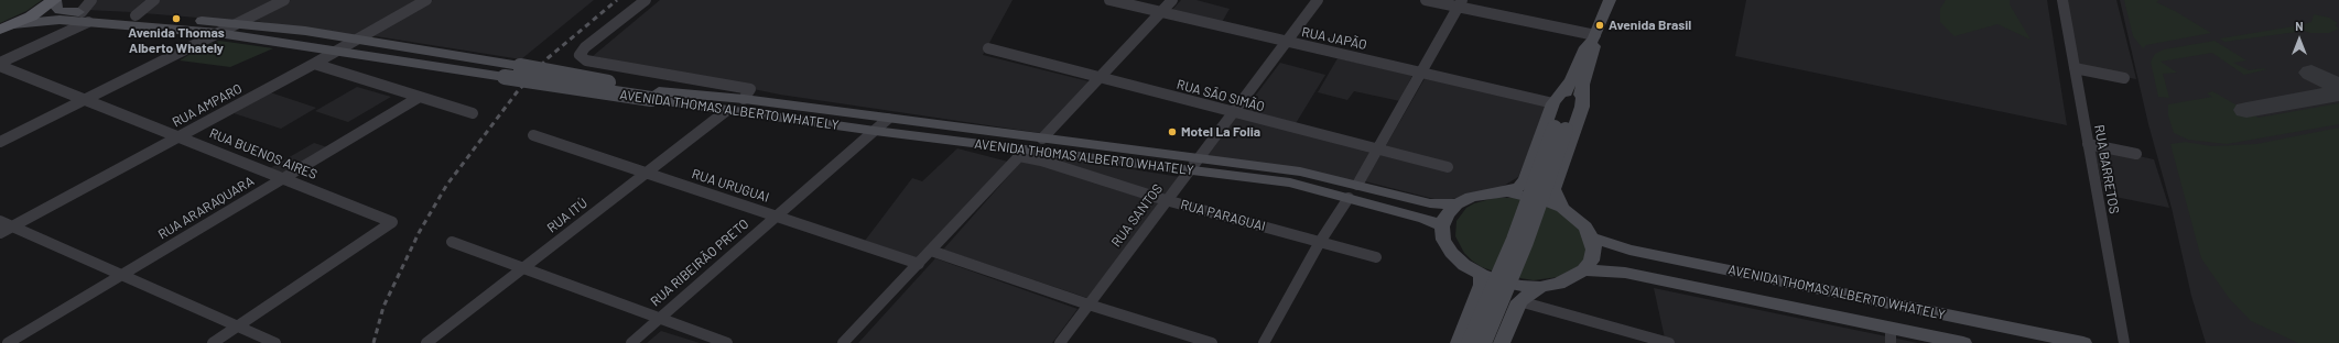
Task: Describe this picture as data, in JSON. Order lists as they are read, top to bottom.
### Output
{
  "streets": {
    "main road": ["AVENIDA THOMAS ALBERTO WHATELY"],
    "street": [
      "RUA JAPÃO",
      "RUA SÃO SIMÃO",
      "RUA AMPARO",
      "RUA BUENOS AIRES",
      "RUA BARRETOS",
      "RUA URUGUAI",
      "RUA ARARAQUARA",
      "RUA ITÚ",
      "RUA SANTOS",
      "RUA PARAGUAI",
      "RUA RIBEIRÃO PRETO"
    ]
  },
  "crossings": [
    ["RUA JAPÃO", "RUA SANTOS"],
    ["RUA SÃO SIMÃO", "RUA SANTOS"],
    ["RUA AMPARO", "AVENIDA THOMAS ALBERTO WHATELY"],
    ["RUA AMPARO", "RUA BUENOS AIRES"],
    ["AVENIDA THOMAS ALBERTO WHATELY", "RUA ITÚ"],
    ["AVENIDA THOMAS ALBERTO WHATELY", "RUA SANTOS"],
    ["AVENIDA THOMAS ALBERTO WHATELY", "RUA PARAGUAI"],
    ["AVENIDA THOMAS ALBERTO WHATELY", "RUA RIBEIRÃO PRETO"],
    ["RUA BUENOS AIRES", "RUA ARARAQUARA"],
    ["RUA URUGUAI", "RUA ITÚ"],
    ["RUA URUGUAI", "RUA RIBEIRÃO PRETO"],
    ["RUA SANTOS", "RUA PARAGUAI"]
  ],
  "places": ["Avenida Thomas Alberto Whately", "Avenida Brasil", "Motel La Folia"],
  "north": "top"
}
